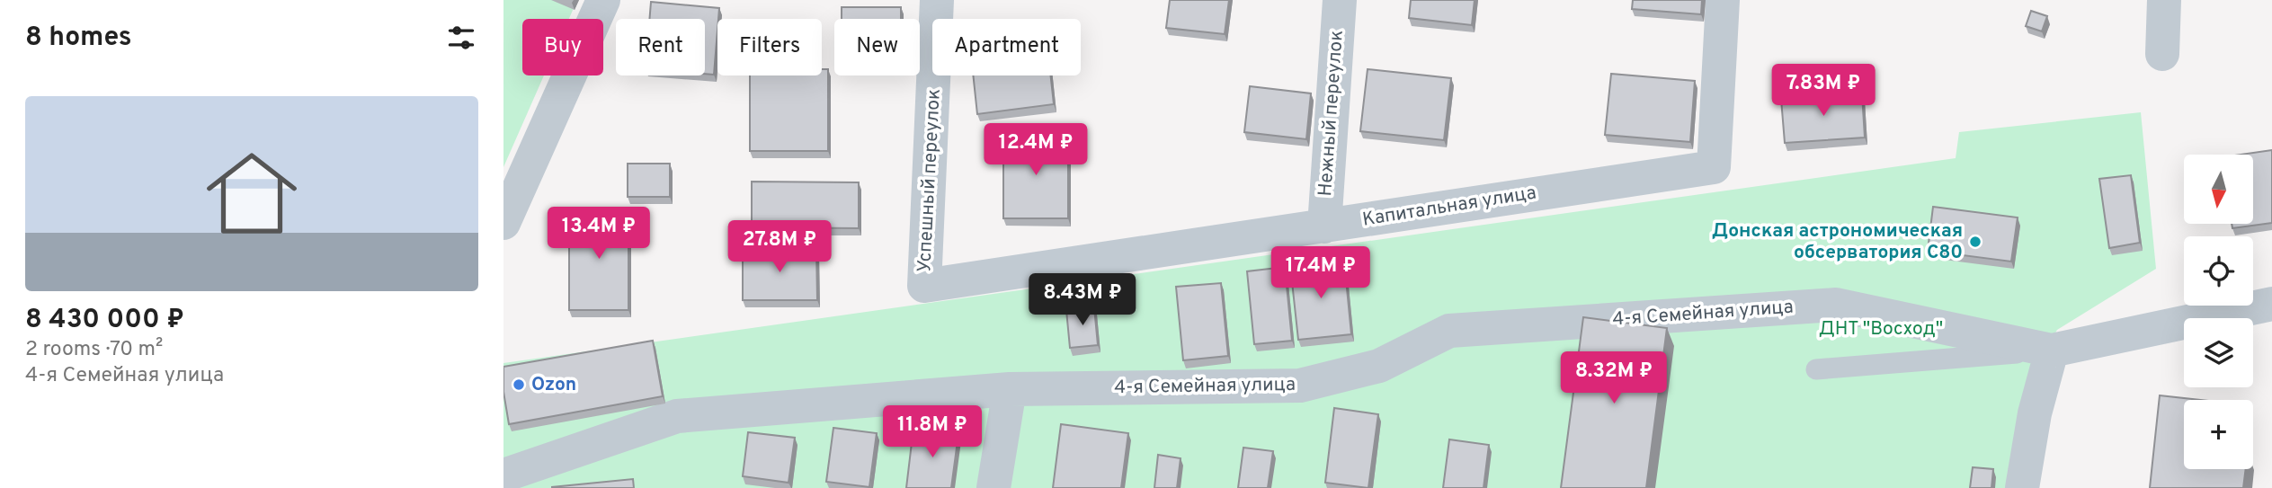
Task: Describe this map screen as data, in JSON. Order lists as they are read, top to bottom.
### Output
{
  "streets": {
    "street": [
      "Нежный переулок",
      "Успешный переулок",
      "Капитальная улица",
      "4-я Семейная улица"
    ]
  },
  "crossings": [
    ["Нежный переулок", "Капитальная улица"],
    ["Успешный переулок", "Капитальная улица"]
  ],
  "parks": ["ДНТ \"Восход\""],
  "places": ["Донская астрономическая обсерватория C80", "Ozon"],
  "north": "bottom",
  "page": {
    "heading": "8 homes",
    "chip": [
      "Buy",
      "Rent",
      "Filters",
      "New",
      "Apartment"
    ],
    "price": [
      "7.83M ₽",
      "12.4M ₽",
      "13.4M ₽",
      "27.8M ₽",
      "17.4M ₽",
      "8.43M ₽",
      "8.32M ₽",
      "11.8M ₽"
    ],
    "list": [
      {
        "name": "8 430 000 ₽",
        "note": "2 rooms · 70 m² · 4-я Семейная улица"
      }
    ],
    "map_buttons": "+"
  }
}
